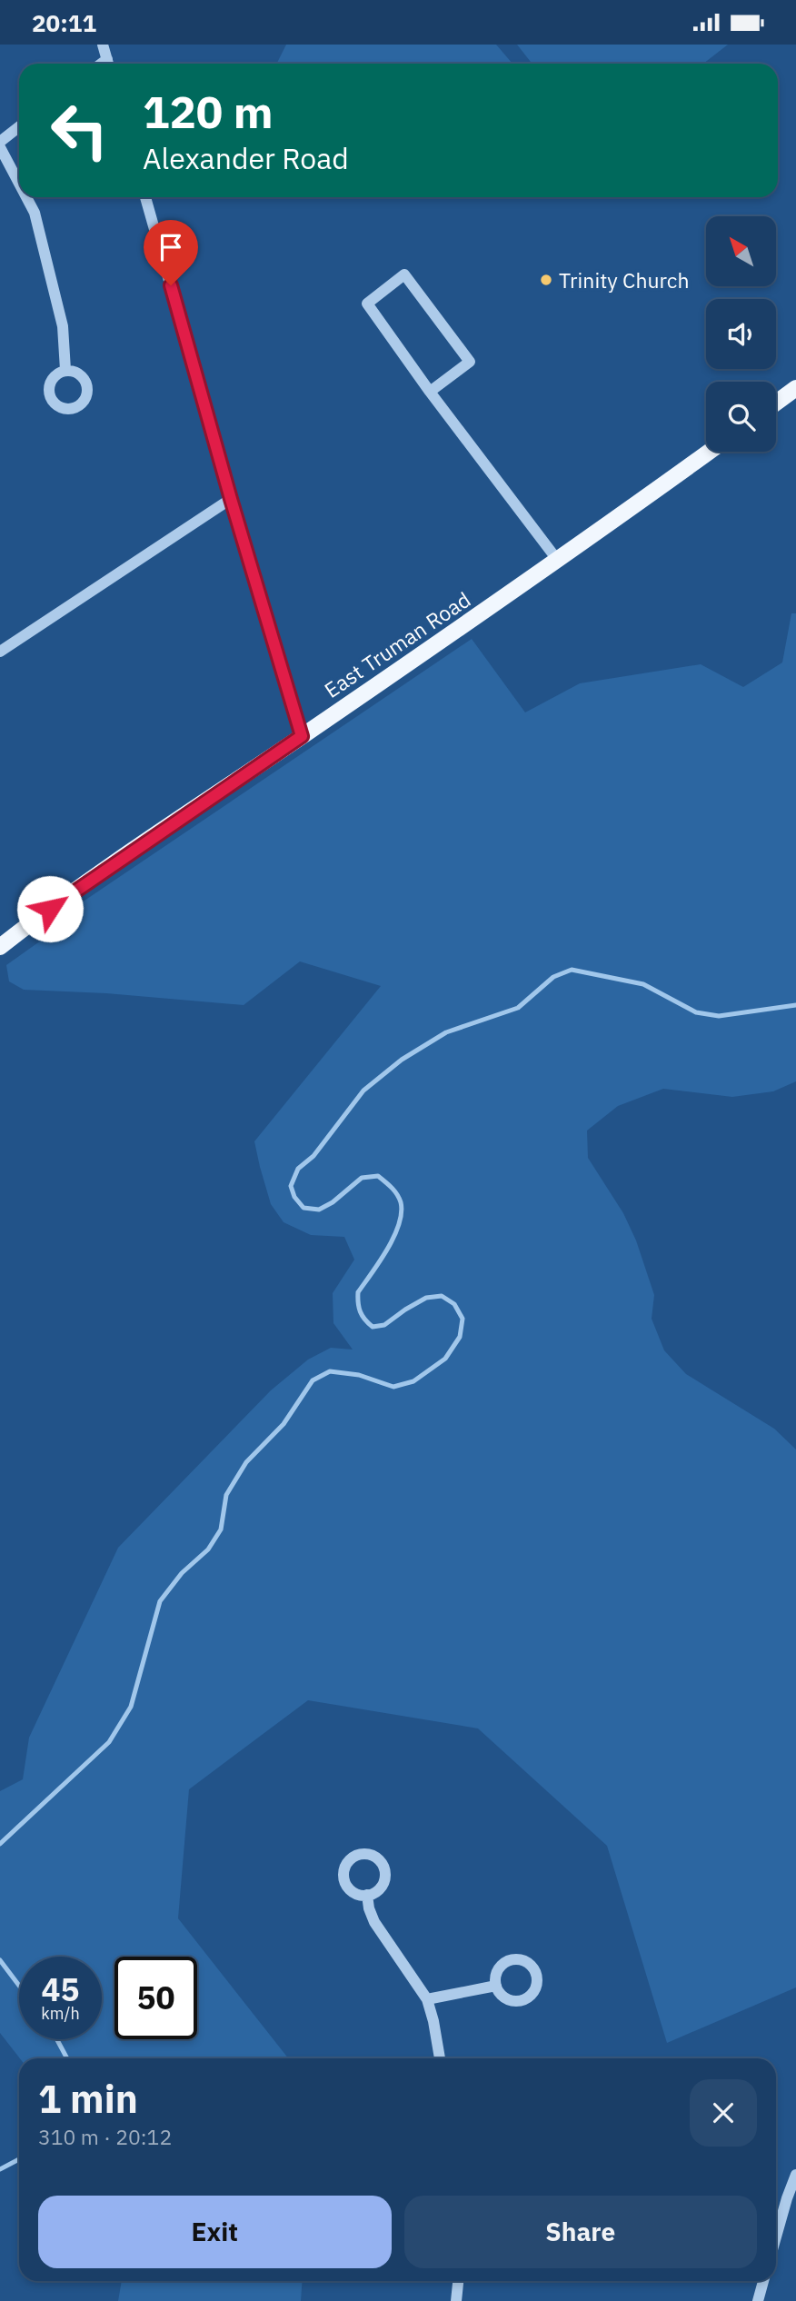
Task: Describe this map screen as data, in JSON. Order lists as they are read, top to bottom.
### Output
{
  "streets": {
    "main road": ["East Truman Road"]
  },
  "places": ["Trinity Church"],
  "north": "top left",
  "page": {
    "status": "20:11",
    "turn": ["120 m", "Alexander Road"],
    "speed": "45 km/h",
    "limit": "50",
    "heading": ["1 min", "310 m · 20:12"],
    "buttons": ["Exit", "Share"]
  }
}
